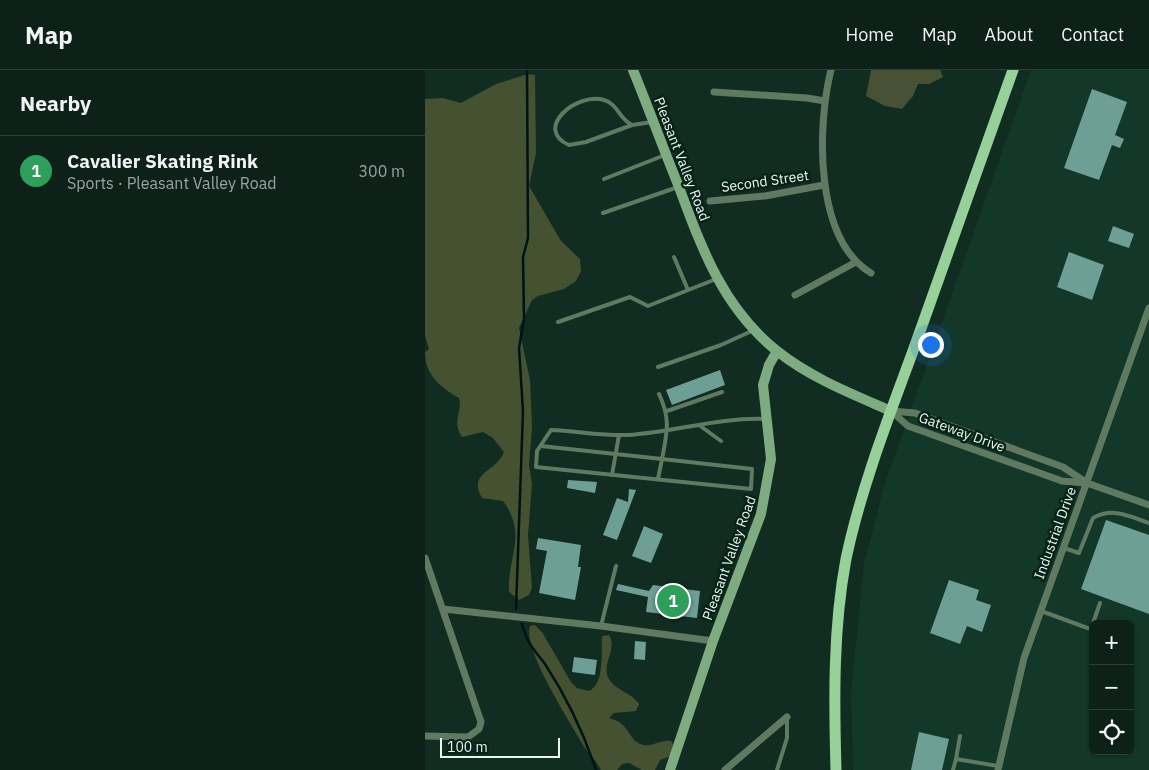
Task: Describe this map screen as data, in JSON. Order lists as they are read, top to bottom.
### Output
{
  "streets": {
    "street": [
      "Pleasant Valley Road",
      "Second Street",
      "Gateway Drive",
      "Industrial Drive"
    ]
  },
  "crossings": [
    ["Pleasant Valley Road", "Gateway Drive"],
    ["Gateway Drive", "Industrial Drive"]
  ],
  "scale_bar": "100 m",
  "page": {
    "header": "Map",
    "nav": [
      "Home",
      "Map",
      "About",
      "Contact"
    ],
    "heading": "Nearby",
    "list": [
      {
        "mark": "1",
        "name": "Cavalier Skating Rink",
        "note": "Sports · Pleasant Valley Road",
        "value": "300 m"
      }
    ],
    "pins": "1",
    "map_buttons": ["+", "−"],
    "scale": "100 m"
  }
}
